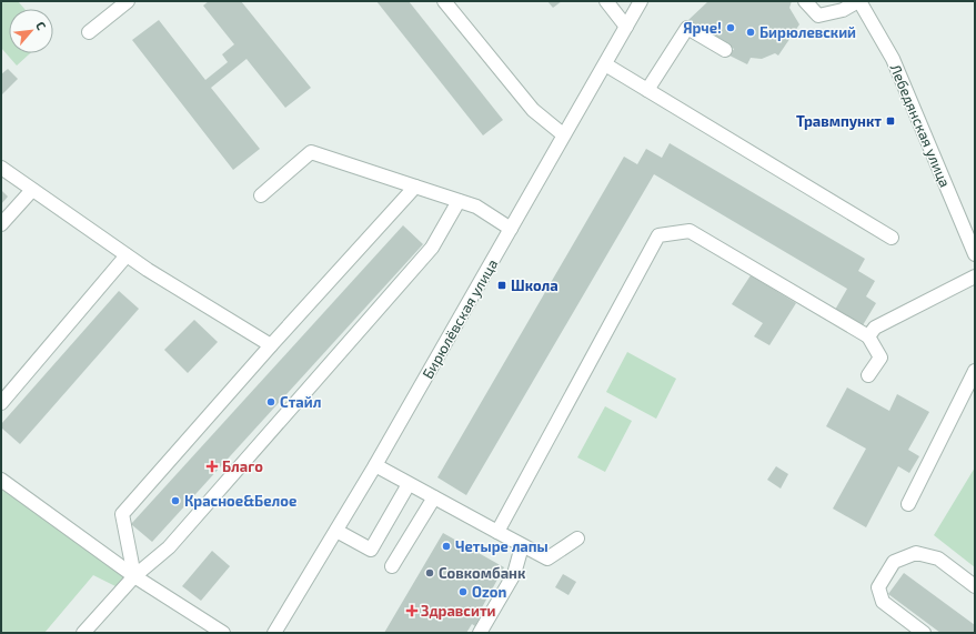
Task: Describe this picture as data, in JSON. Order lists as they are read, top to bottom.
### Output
{
  "streets": {
    "street": ["Лебедянская улица", "Бирюлёвская улица"]
  },
  "places": {
    "other": [
      "Ярче!",
      "Бирюлевский",
      "Стайл",
      "Красное&Белое",
      "Четыре лапы",
      "Совкомбанк",
      "Ozon"
    ],
    "transit": ["Травмпункт", "Школа"],
    "health": ["Благо", "Здравсити"]
  },
  "north": "top right"
}
